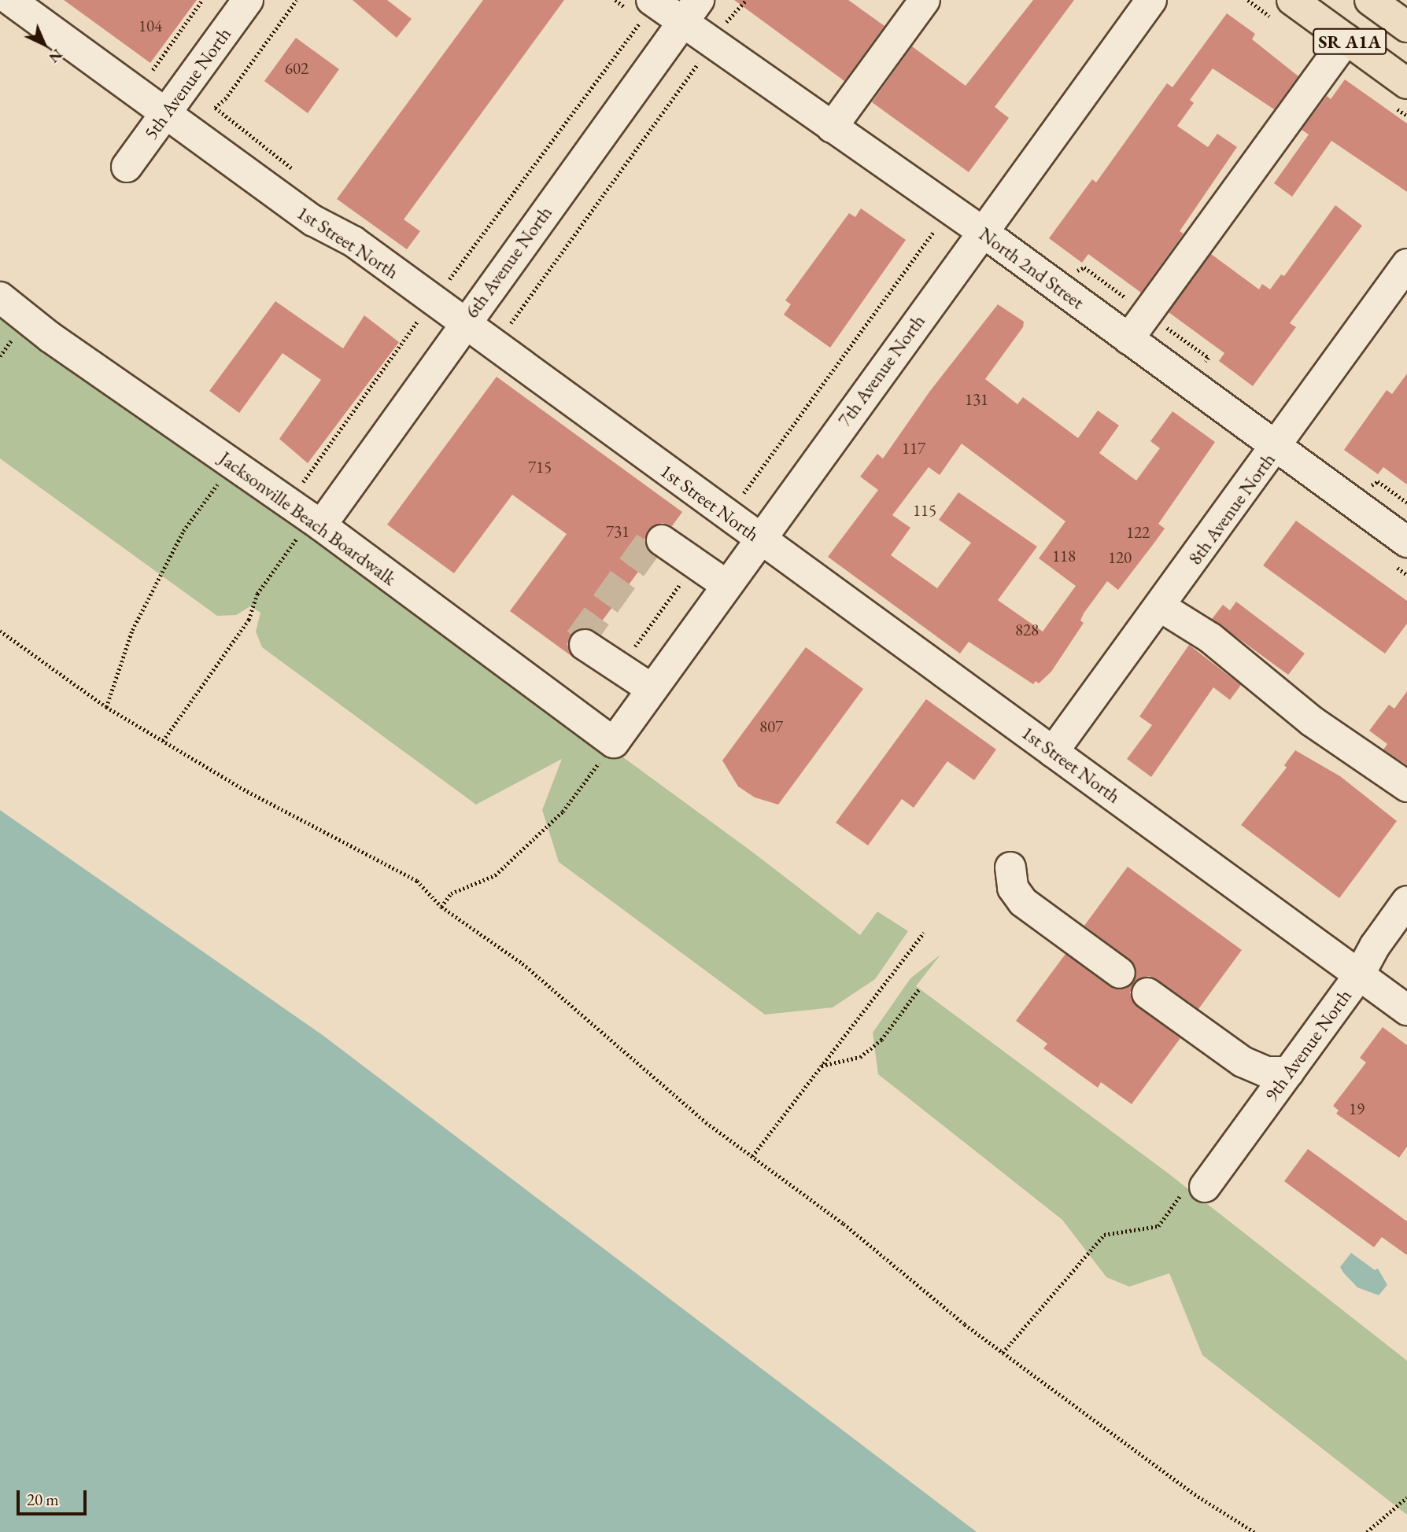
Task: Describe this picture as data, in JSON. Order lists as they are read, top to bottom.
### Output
{
  "streets": {
    "main road": ["SR A1A"],
    "street": [
      "5th Avenue North",
      "1st Street North",
      "6th Avenue North",
      "North 2nd Street",
      "7th Avenue North",
      "8th Avenue North",
      "Jacksonville Beach Boardwalk",
      "9th Avenue North"
    ]
  },
  "crossings": [
    ["5th Avenue North", "1st Street North"],
    ["1st Street North", "6th Avenue North"],
    ["1st Street North", "7th Avenue North"],
    ["1st Street North", "8th Avenue North"],
    ["1st Street North", "9th Avenue North"],
    ["6th Avenue North", "North 2nd Street"],
    ["6th Avenue North", "Jacksonville Beach Boardwalk"],
    ["North 2nd Street", "7th Avenue North"],
    ["North 2nd Street", "8th Avenue North"],
    ["7th Avenue North", "Jacksonville Beach Boardwalk"]
  ],
  "house_numbers": [
    "104",
    "602",
    "131",
    "117",
    "715",
    "115",
    "731",
    "122",
    "118",
    "120",
    "828",
    "807",
    "19"
  ],
  "scale_bar": "20 m",
  "north": "bottom right"
}
